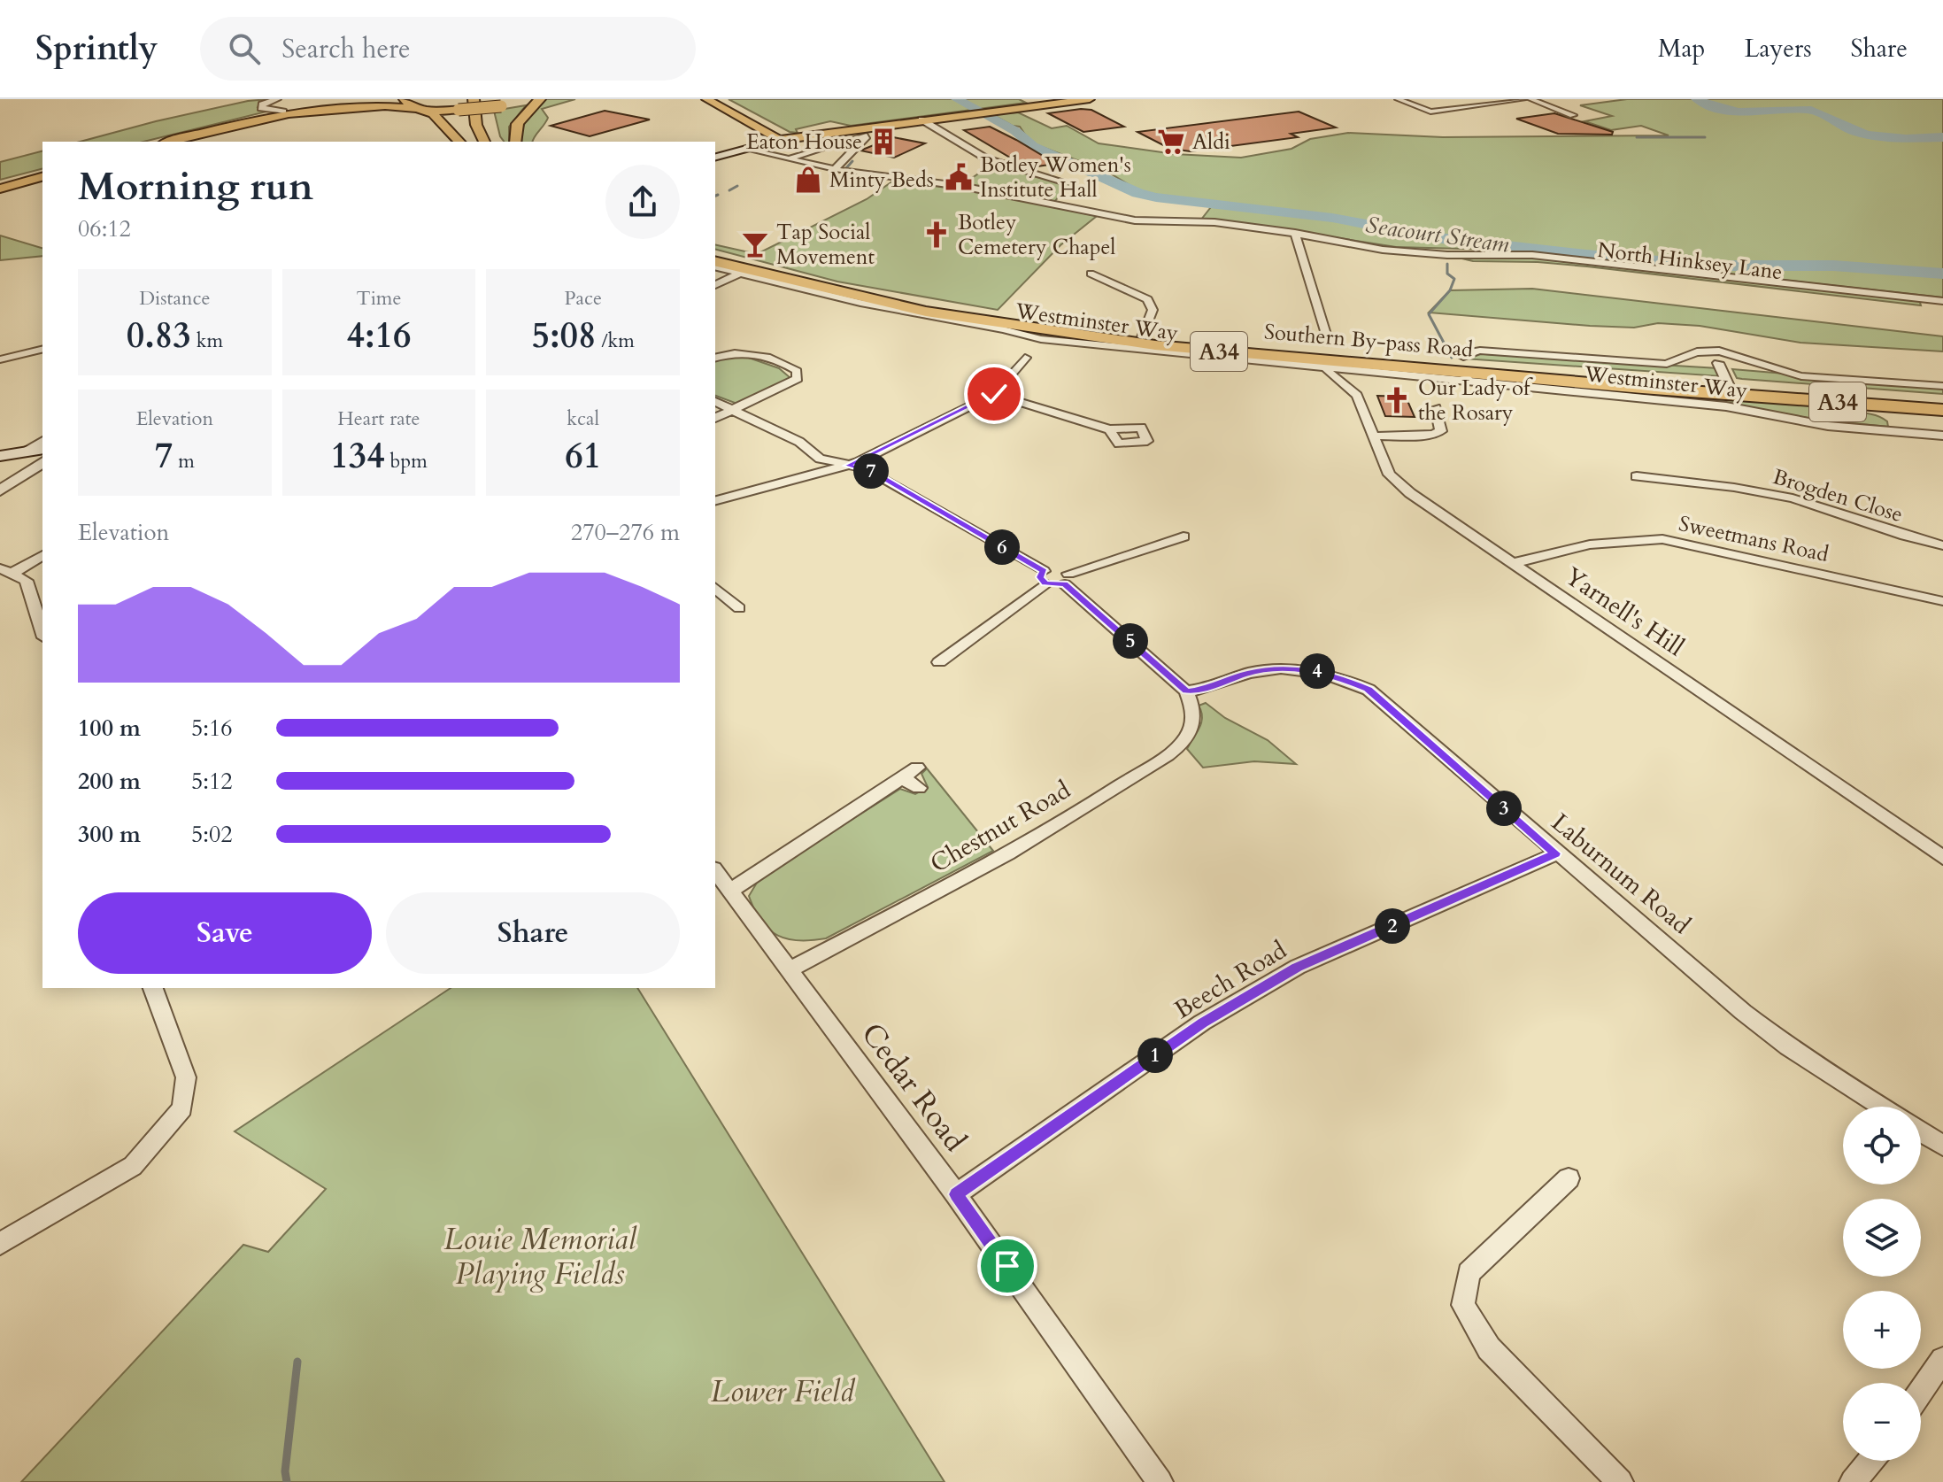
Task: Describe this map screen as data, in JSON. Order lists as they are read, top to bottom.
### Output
{
  "streets": {
    "highway": ["Southern By-pass Road", "A34"],
    "street": [
      "North Hinksey Lane",
      "Westminster Way",
      "Brogden Close",
      "Sweetmans Road",
      "Yarnell's Hill",
      "Chestnut Road",
      "Laburnum Road",
      "Beech Road",
      "Cedar Road"
    ]
  },
  "crossings": [
    ["Westminster Way", "Yarnell's Hill"],
    ["Sweetmans Road", "Yarnell's Hill"],
    ["Chestnut Road", "Laburnum Road"],
    ["Chestnut Road", "Cedar Road"],
    ["Laburnum Road", "Beech Road"],
    ["Beech Road", "Cedar Road"]
  ],
  "water": ["Seacourt Stream"],
  "parks": ["Louie Memorial Playing Fields", "Lower Field"],
  "places": {
    "building": ["Eaton House"],
    "supermarket": ["Aldi"],
    "public building": ["Botley Women's Institute Hall"],
    "shop": ["Minty Beds"],
    "church": ["Botley Cemetery Chapel", "Our Lady of the Rosary"],
    "bar": ["Tap Social Movement"]
  },
  "page": {
    "header": "Sprintly",
    "search": "Search here",
    "nav": ["Map", "Layers", "Share"],
    "heading": ["Morning run", "06:12"],
    "stats": [
      ["Distance", "0.83 km"],
      ["Time", "4:16"],
      ["Pace", "5:08 /km"],
      ["Elevation", "7 m"],
      ["Heart rate", "134 bpm"],
      ["kcal", "61"]
    ],
    "pins": [
      "7",
      "6",
      "5",
      "4",
      "3",
      "2",
      "1"
    ],
    "chart": ["Elevation", "270–276 m"],
    "list": [
      {
        "name": "100 m",
        "note": "5:16"
      },
      {
        "name": "200 m",
        "note": "5:12"
      },
      {
        "name": "300 m",
        "note": "5:02"
      }
    ],
    "buttons": ["Save", "Share"],
    "map_buttons": ["+", "−"]
  }
}
